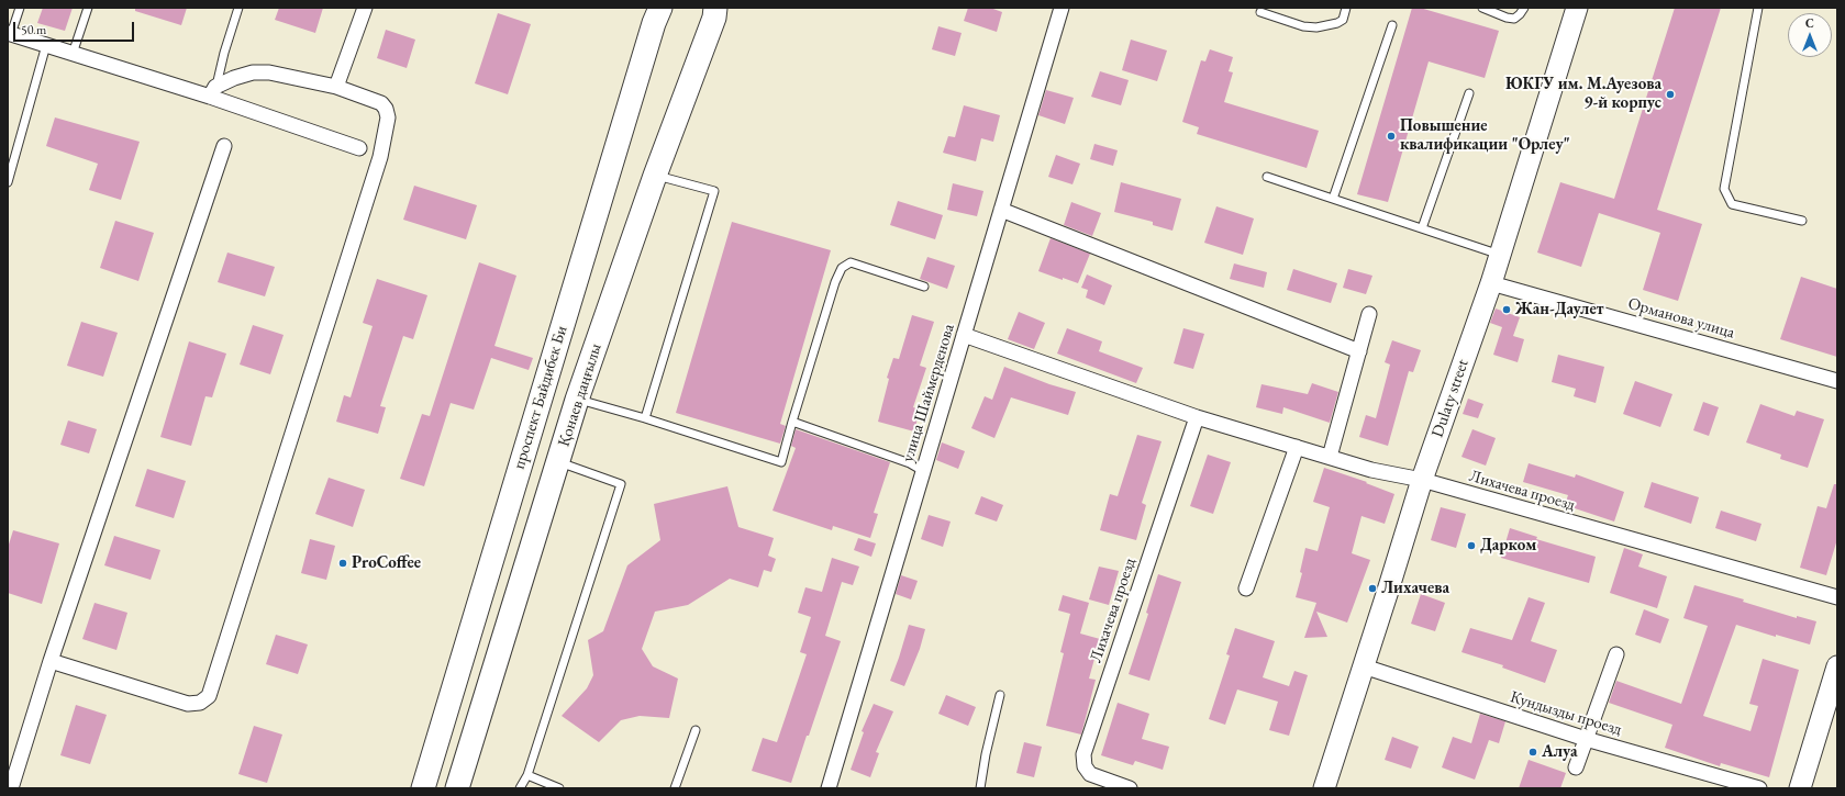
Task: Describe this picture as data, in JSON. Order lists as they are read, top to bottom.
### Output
{
  "streets": {
    "main road": ["Қонаев даңғылы", "проспект Байдибек Би", "Dulaty street"],
    "street": [
      "Орманова улица",
      "улица Шаймерденова",
      "Лихачева проезд",
      "Кундызды проезд"
    ]
  },
  "crossings": [
    ["Орманова улица", "Dulaty street"],
    ["улица Шаймерденова", "Лихачева проезд"],
    ["Dulaty street", "Лихачева проезд"],
    ["Dulaty street", "Кундызды проезд"]
  ],
  "places": [
    "ЮКГУ им. М.Ауезова 9-й корпус",
    "Повышение квалификации \"Орлеу\"",
    "Жан-Даулет",
    "Дарком",
    "ProCoffee",
    "Лихачева",
    "Алуа"
  ],
  "scale_bar": "50 m",
  "north": "top"
}
